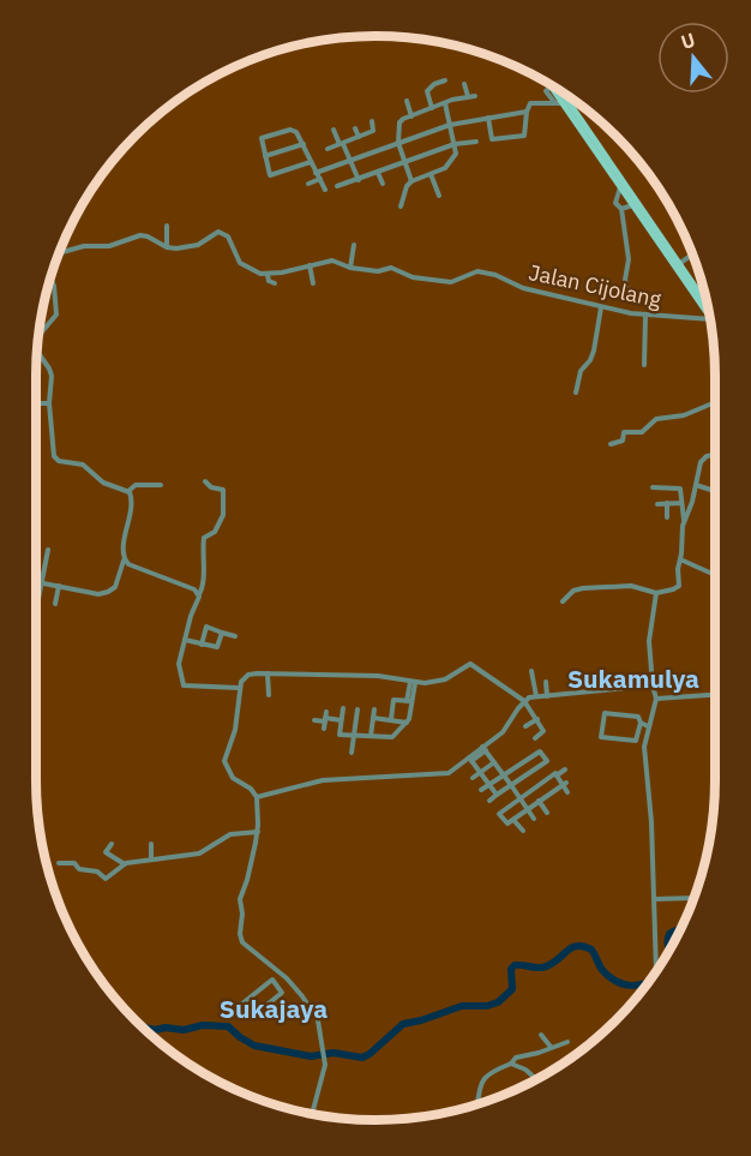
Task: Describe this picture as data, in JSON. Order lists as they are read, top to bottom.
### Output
{
  "streets": {
    "street": ["Jalan Cijolang"]
  },
  "districts": ["Sukamulya", "Sukajaya"],
  "north": "top"
}
